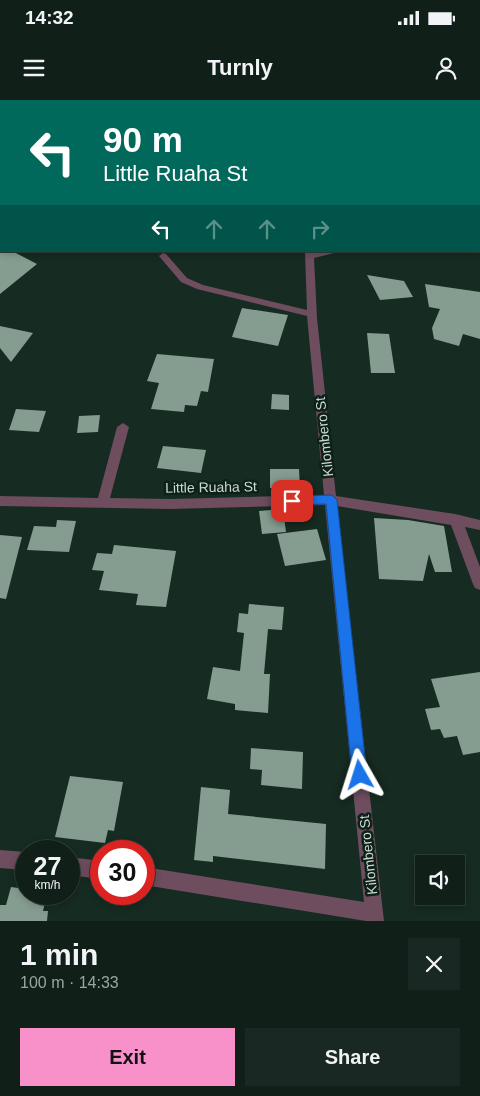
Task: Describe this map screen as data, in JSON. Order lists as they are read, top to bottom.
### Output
{
  "streets": {
    "street": ["Kilombero St", "Little Ruaha St"]
  },
  "crossings": [
    ["Kilombero St", "Little Ruaha St"]
  ],
  "page": {
    "status": "14:32",
    "header": "Turnly",
    "turn": ["90 m", "Little Ruaha St"],
    "speed": "27 km/h",
    "limit": "30",
    "heading": ["1 min", "100 m · 14:33"],
    "buttons": ["Exit", "Share"]
  }
}
